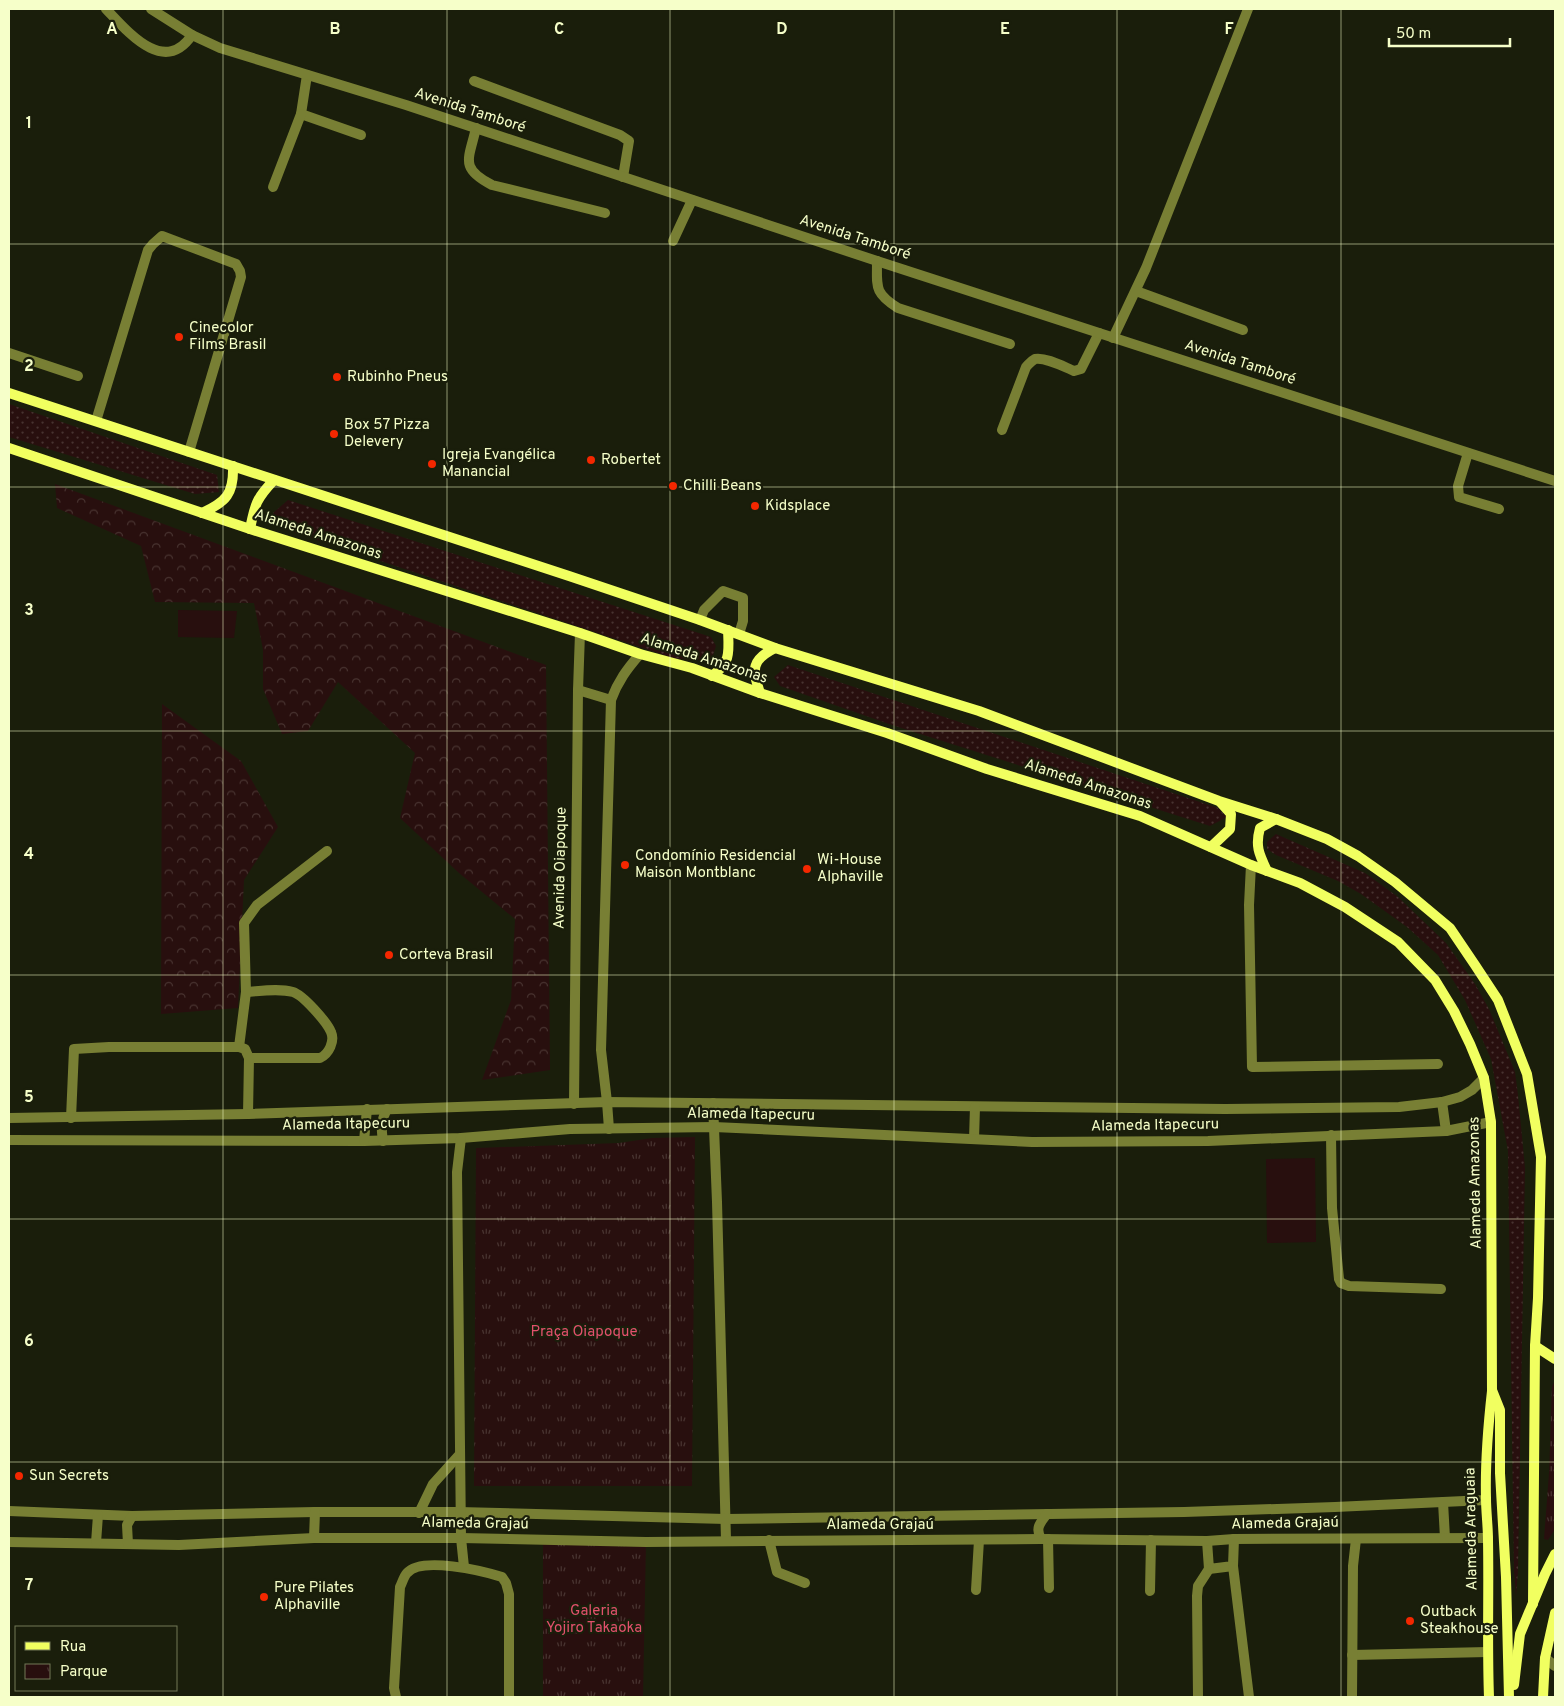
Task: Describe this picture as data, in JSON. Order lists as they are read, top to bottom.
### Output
{
  "streets": {
    "main road": ["Alameda Amazonas", "Alameda Araguaia"],
    "street": [
      "Avenida Tamboré",
      "Avenida Oiapoque",
      "Alameda Itapecuru",
      "Alameda Grajaú"
    ]
  },
  "crossings": [
    ["Alameda Amazonas", "Avenida Oiapoque"],
    ["Alameda Amazonas", "Alameda Itapecuru"],
    ["Alameda Amazonas", "Alameda Araguaia"],
    ["Avenida Oiapoque", "Alameda Itapecuru"],
    ["Alameda Grajaú", "Alameda Araguaia"]
  ],
  "parks": ["Praça Oiapoque", "Galeria Yojiro Takaoka"],
  "places": [
    "Cinecolor Films Brasil",
    "Rubinho Pneus",
    "Box 57 Pizza Delevery",
    "Robertet",
    "Igreja Evangélica Manancial",
    "Chilli Beans",
    "Kidsplace",
    "Condomínio Residencial Maison Montblanc",
    "Wi-House Alphaville",
    "Corteva Brasil",
    "Sun Secrets",
    "Pure Pilates Alphaville",
    "Outback Steakhouse"
  ],
  "legend": ["Rua", "Parque"],
  "scale_bar": "50 m",
  "grid": {
    "columns": [
      "A",
      "B",
      "C",
      "D",
      "E",
      "F"
    ],
    "rows": [
      "1",
      "2",
      "3",
      "4",
      "5",
      "6",
      "7"
    ]
  }
}
